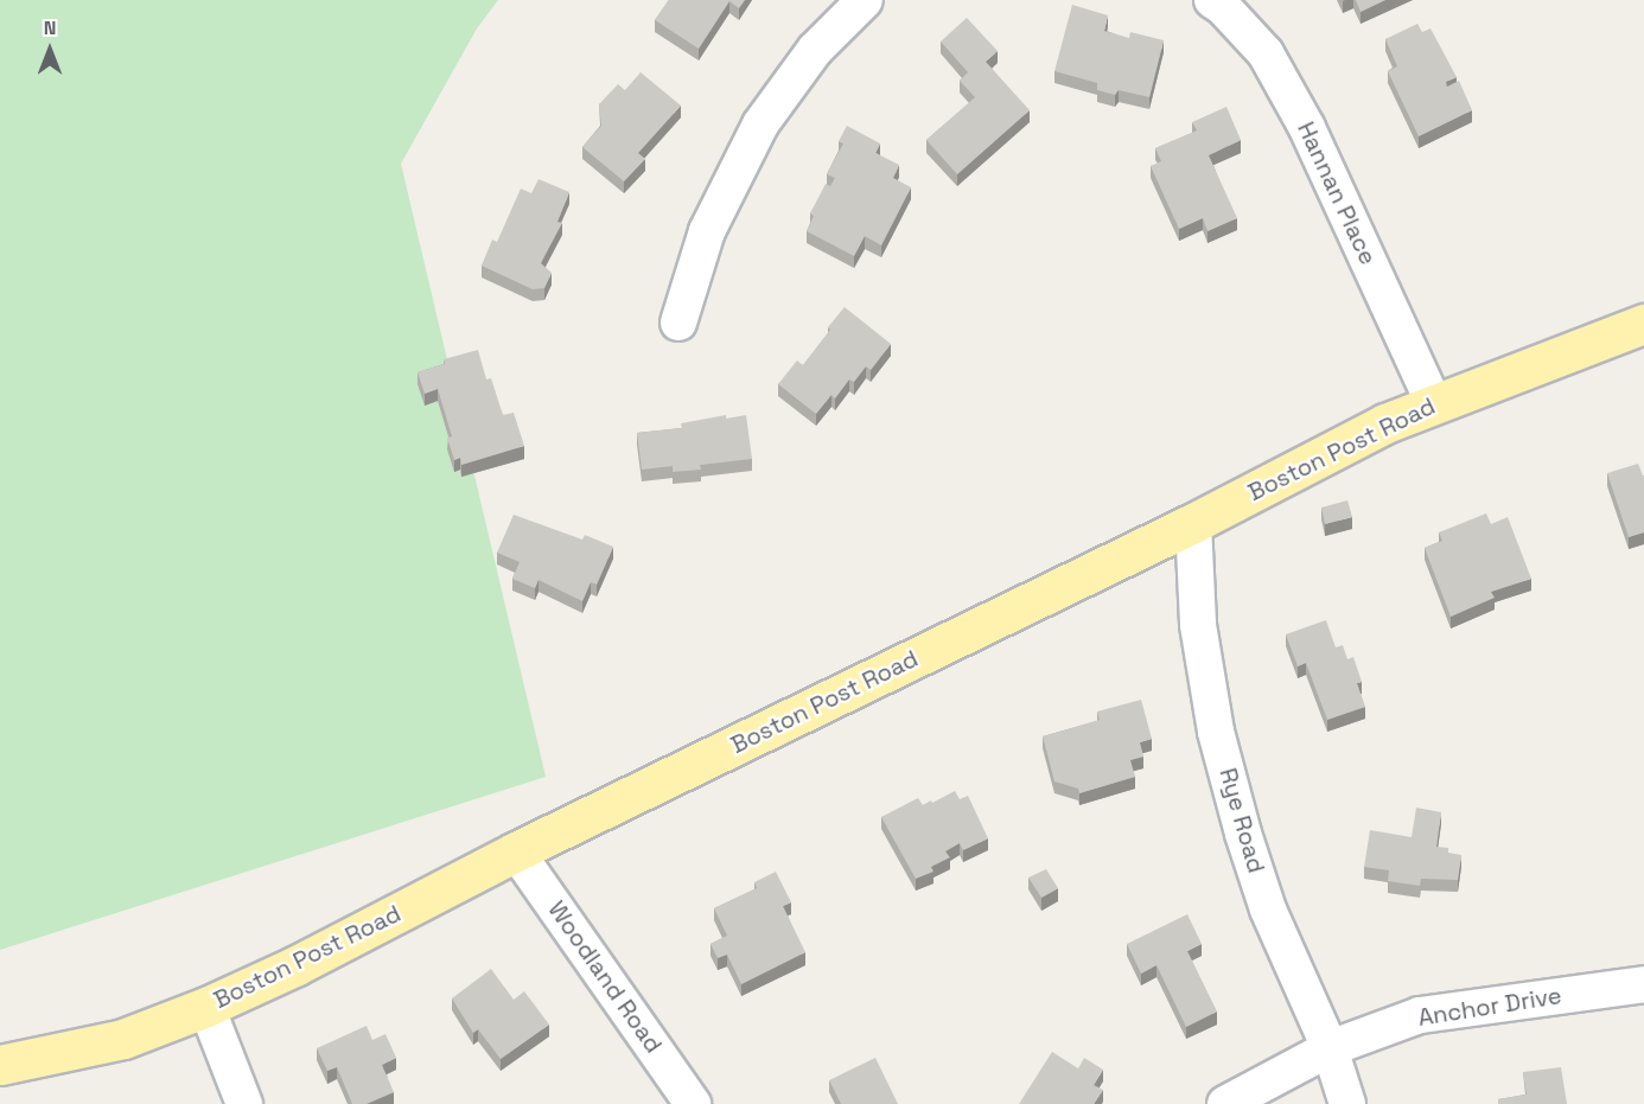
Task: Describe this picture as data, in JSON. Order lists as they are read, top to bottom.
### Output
{
  "streets": {
    "main road": ["Boston Post Road"],
    "street": [
      "Hannan Place",
      "Rye Road",
      "Woodland Road",
      "Anchor Drive"
    ]
  },
  "crossings": [
    ["Hannan Place", "Boston Post Road"],
    ["Boston Post Road", "Rye Road"],
    ["Boston Post Road", "Woodland Road"],
    ["Rye Road", "Anchor Drive"]
  ],
  "north": "top"
}
